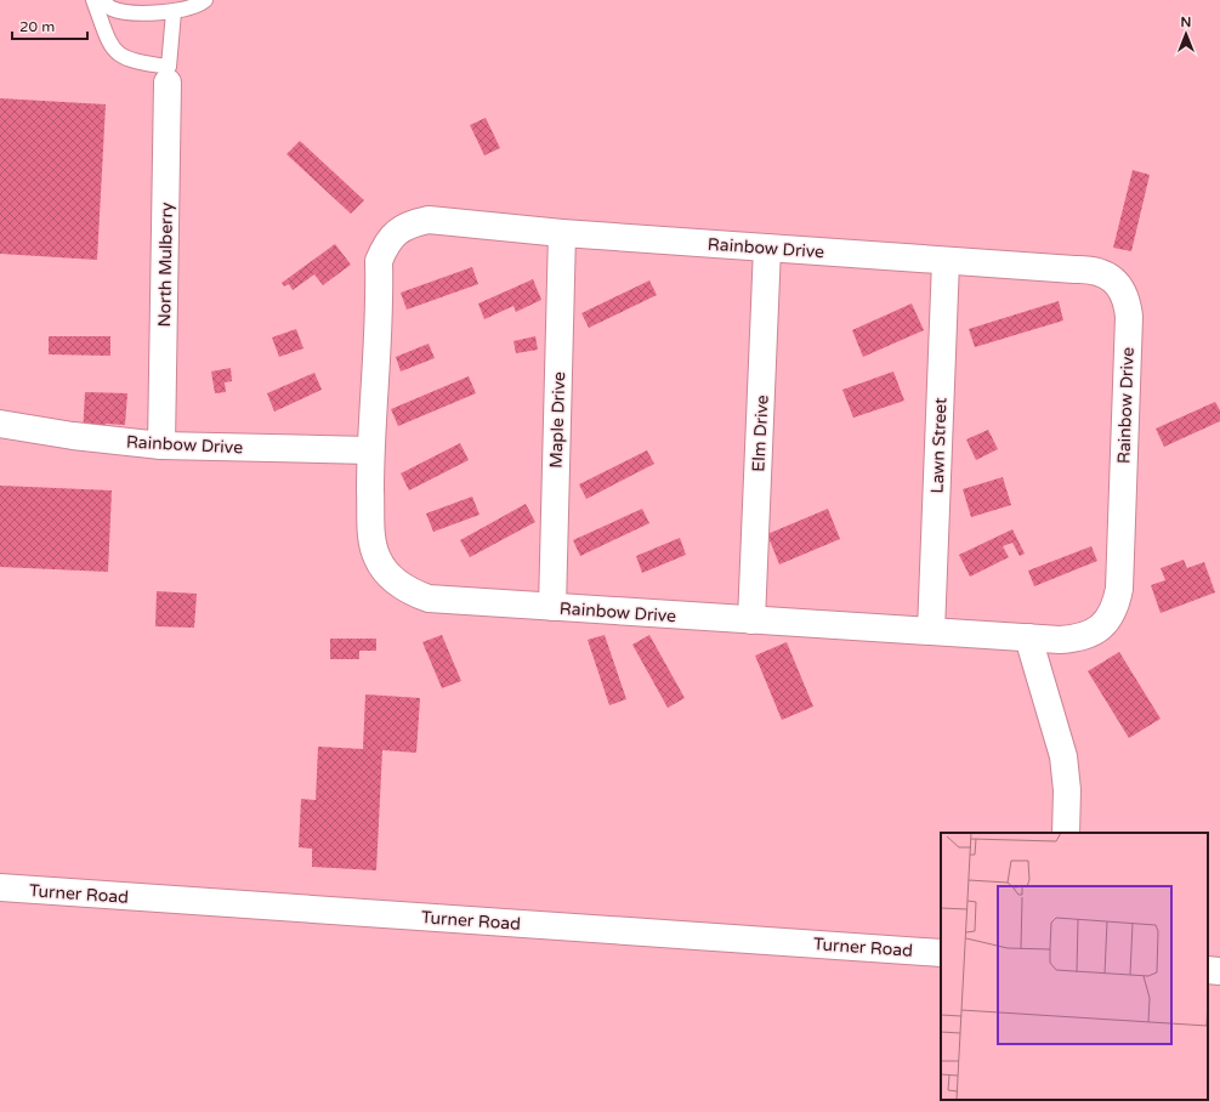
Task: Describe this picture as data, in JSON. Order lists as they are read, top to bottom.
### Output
{
  "streets": {
    "street": [
      "Rainbow Drive",
      "North Mulberry",
      "Maple Drive",
      "Elm Drive",
      "Lawn Street",
      "Turner Road"
    ]
  },
  "crossings": [
    ["Rainbow Drive", "North Mulberry"],
    ["Rainbow Drive", "Maple Drive"],
    ["Rainbow Drive", "Elm Drive"],
    ["Rainbow Drive", "Lawn Street"]
  ],
  "scale_bar": "20 m",
  "north": "top"
}
